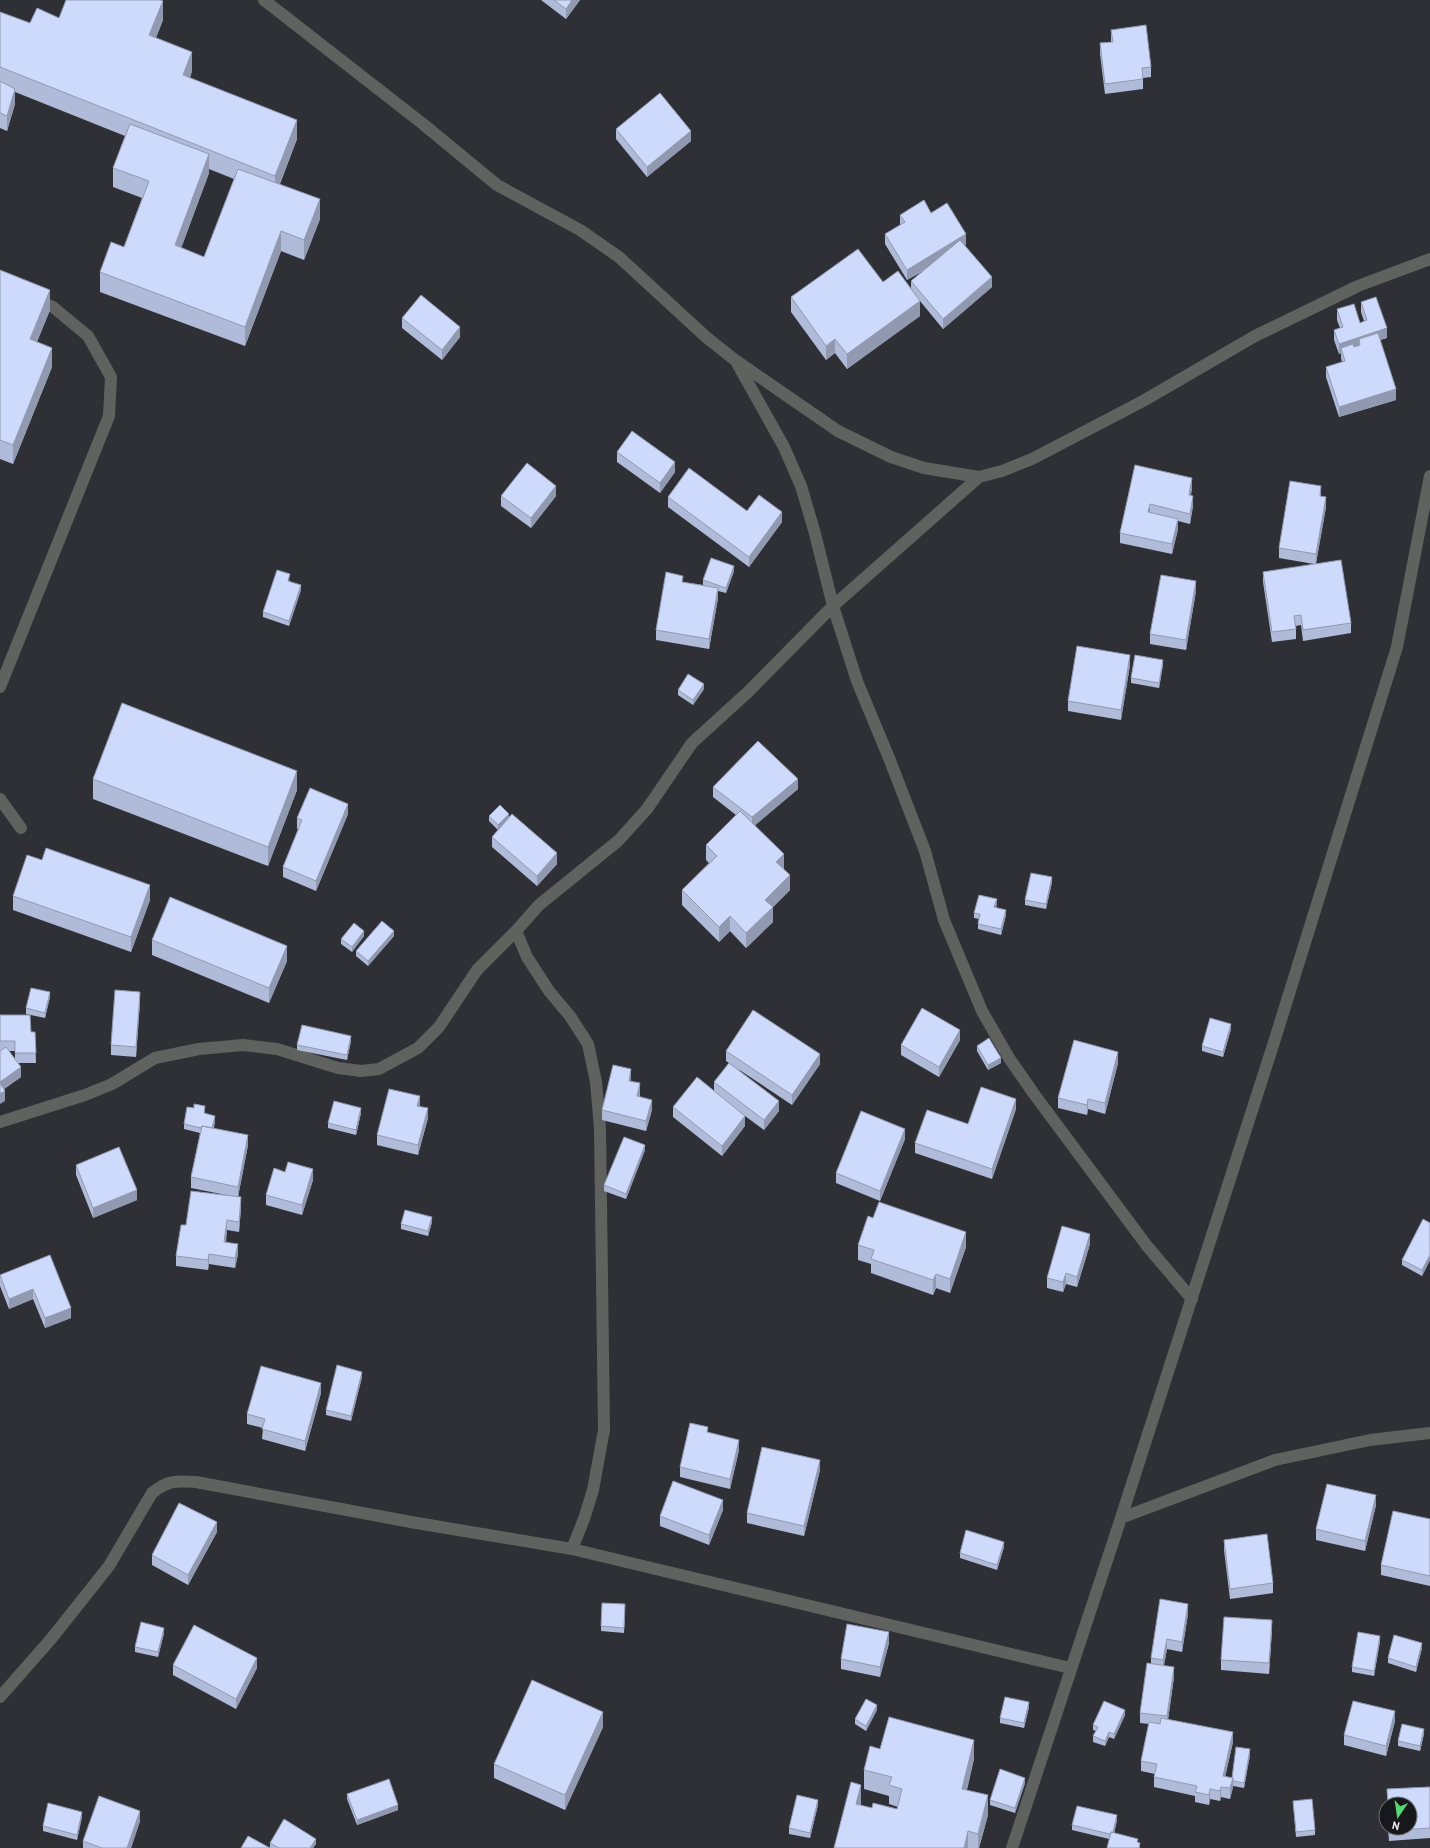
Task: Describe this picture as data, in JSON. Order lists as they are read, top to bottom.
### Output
{
  "north": "bottom"
}
